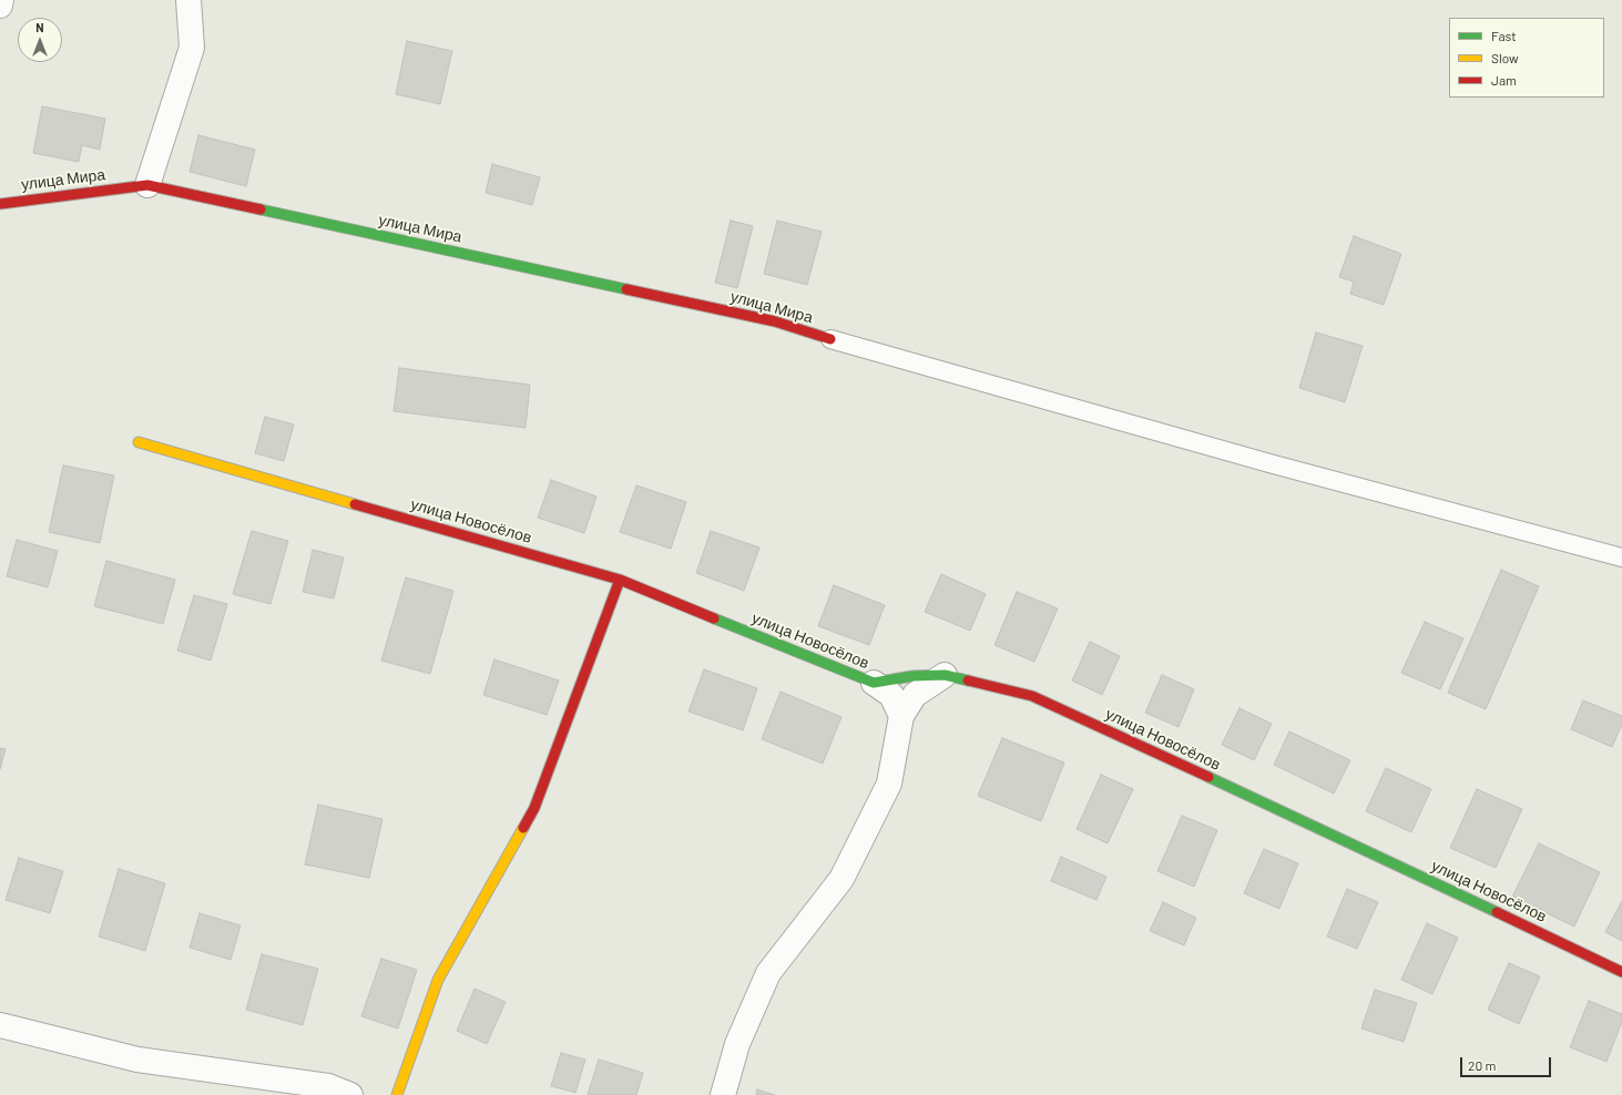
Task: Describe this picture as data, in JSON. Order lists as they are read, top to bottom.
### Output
{
  "streets": {
    "street": ["улица Мира", "улица Новосёлов"]
  },
  "legend": ["Fast", "Slow", "Jam"],
  "scale_bar": "20 m",
  "north": "top"
}
